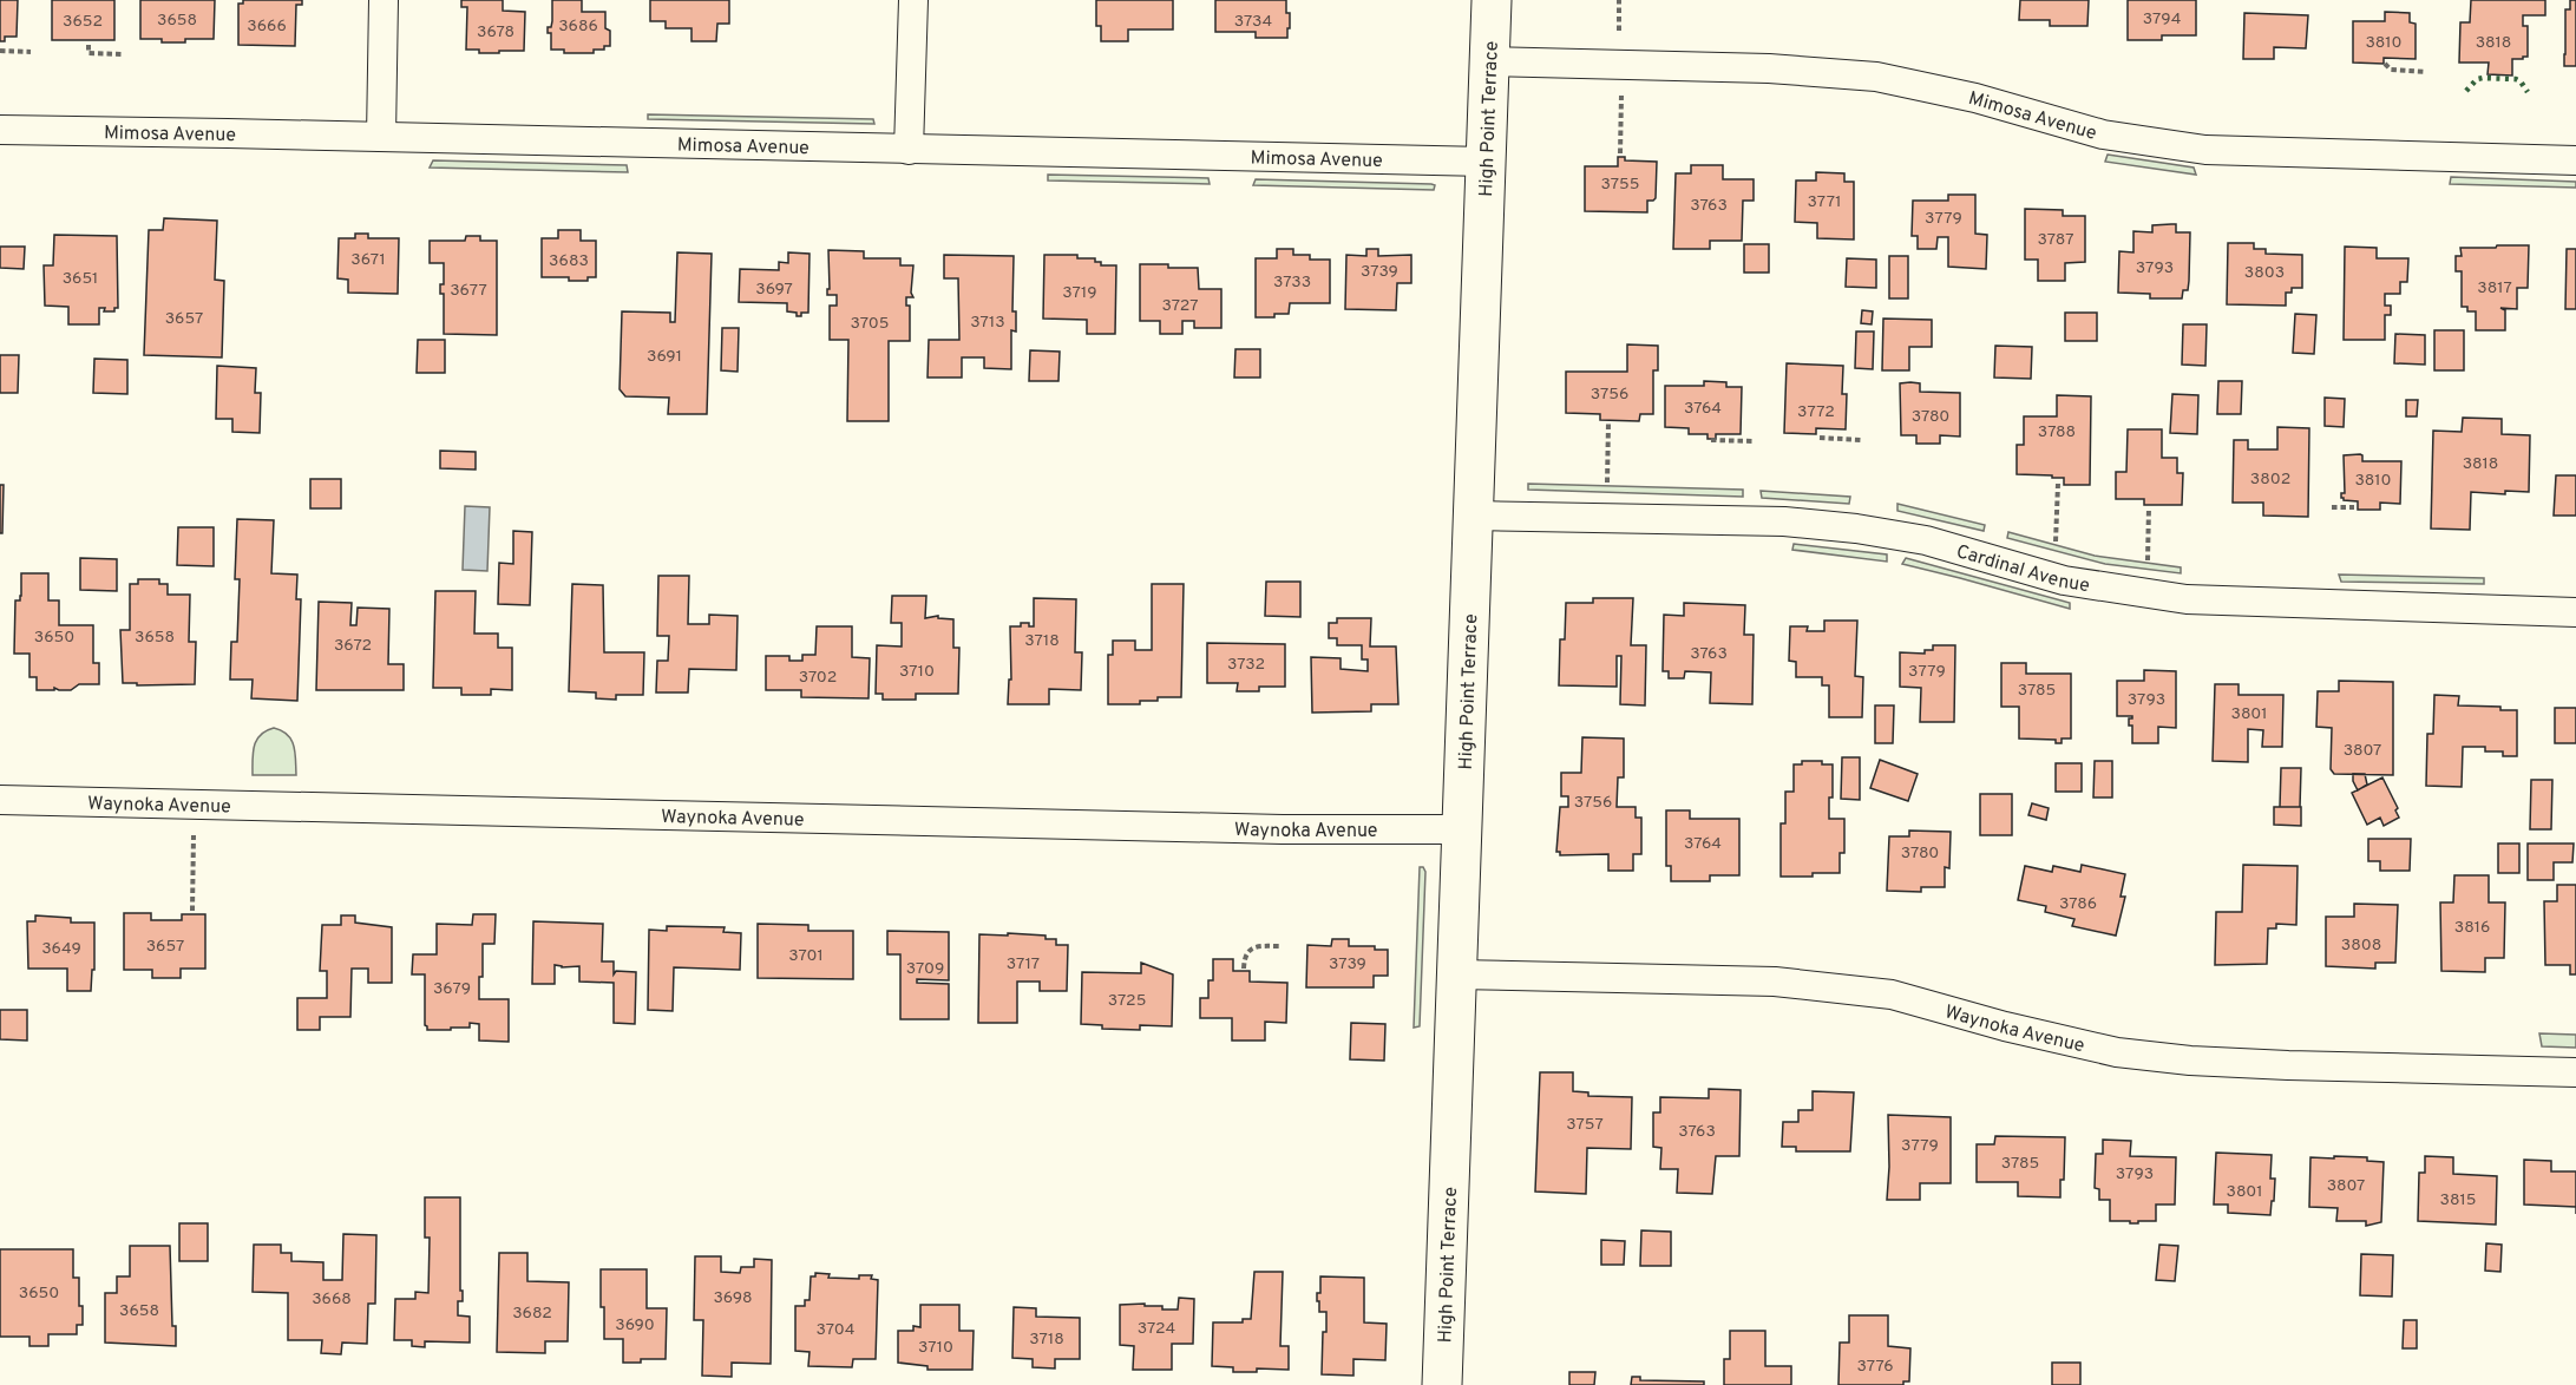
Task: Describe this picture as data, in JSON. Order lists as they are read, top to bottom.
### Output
{
  "streets": {
    "street": [
      "Mimosa Avenue",
      "High Point Terrace",
      "Cardinal Avenue",
      "Waynoka Avenue"
    ]
  },
  "crossings": [
    ["Mimosa Avenue", "High Point Terrace"],
    ["High Point Terrace", "Cardinal Avenue"],
    ["High Point Terrace", "Waynoka Avenue"]
  ],
  "house_numbers": [
    "3794",
    "3658",
    "3652",
    "3734",
    "3666",
    "3686",
    "3678",
    "3810",
    "3818",
    "3755",
    "3771",
    "3763",
    "3779",
    "3787",
    "3671",
    "3683",
    "3793",
    "3739",
    "3803",
    "3651",
    "3733",
    "3817",
    "3697",
    "3677",
    "3719",
    "3727",
    "3657",
    "3713",
    "3705",
    "3691",
    "3756",
    "3764",
    "3772",
    "3780",
    "3788",
    "3818",
    "3802",
    "3810",
    "3650",
    "3658",
    "3718",
    "3672",
    "3763",
    "3732",
    "3710",
    "3779",
    "3702",
    "3785",
    "3793",
    "3801",
    "3807",
    "3756",
    "3764",
    "3780",
    "3786",
    "3816",
    "3808",
    "3657",
    "3649",
    "3701",
    "3717",
    "3739",
    "3709",
    "3679",
    "3725",
    "3757",
    "3763",
    "3779",
    "3785",
    "3793",
    "3807",
    "3801",
    "3815",
    "3650",
    "3698",
    "3668",
    "3658",
    "3682",
    "3690",
    "3724",
    "3704",
    "3718",
    "3710",
    "3776"
  ]
}
